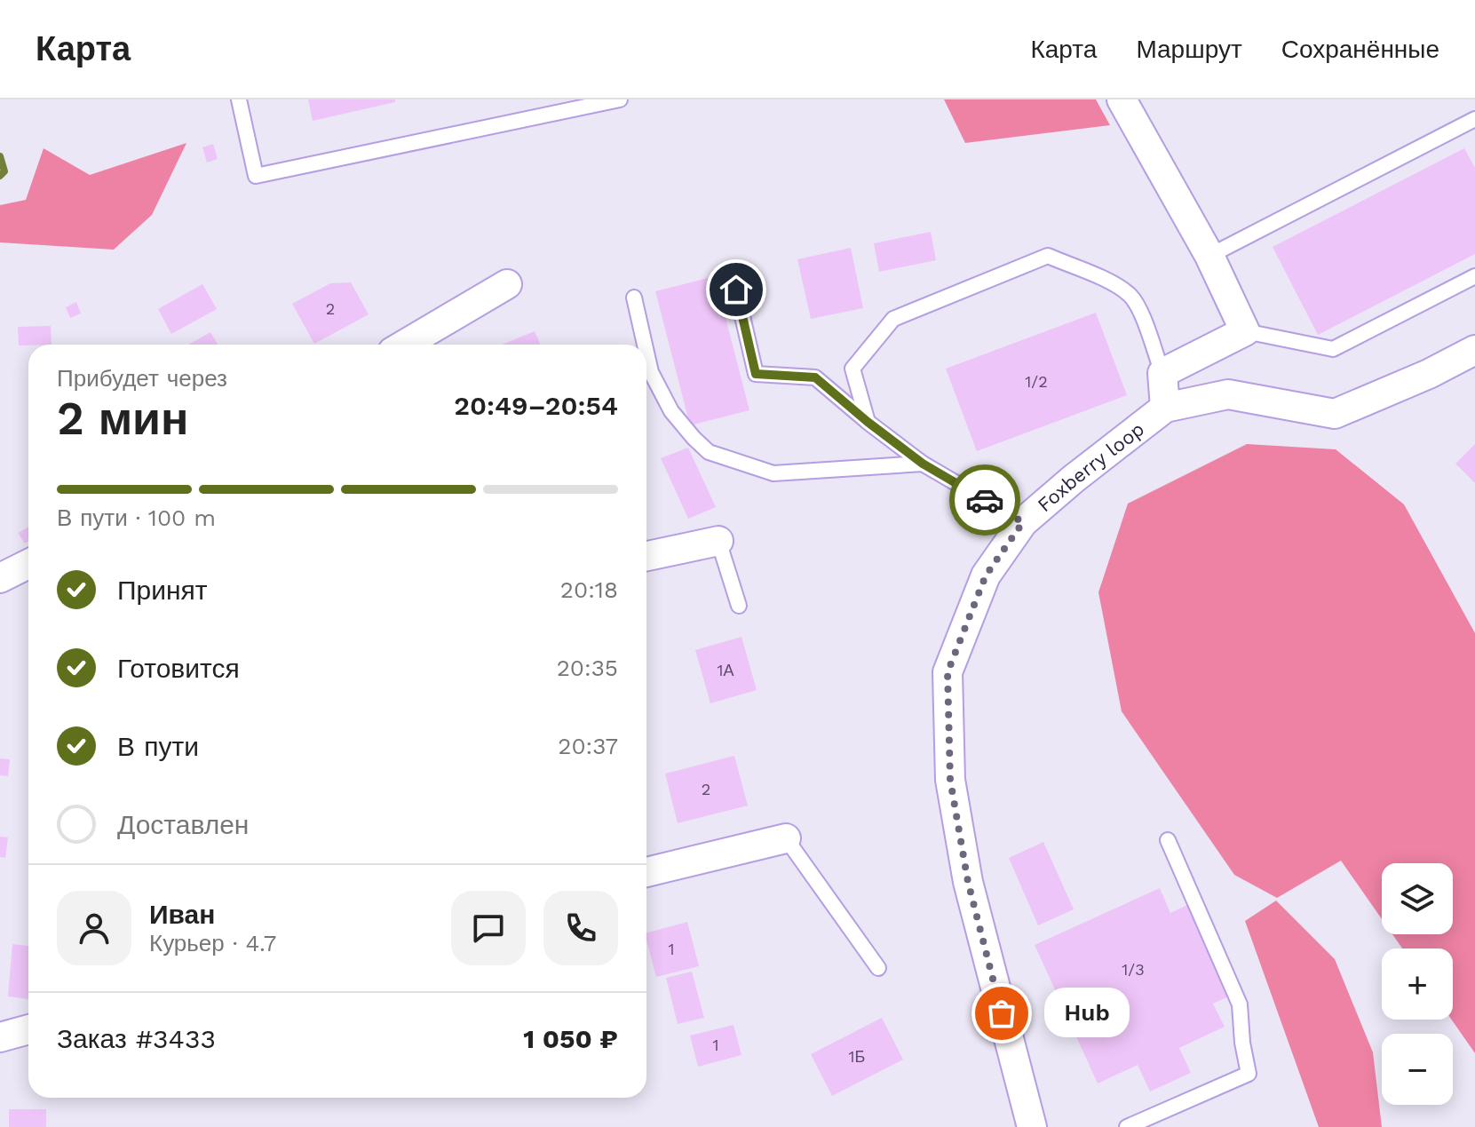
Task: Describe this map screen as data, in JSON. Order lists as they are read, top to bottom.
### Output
{
  "streets": {
    "street": ["Foxberry loop"]
  },
  "places": ["Hub"],
  "house_numbers": [
    "2",
    "1/2",
    "1А",
    "2",
    "1",
    "1/3",
    "1",
    "1Б"
  ],
  "page": {
    "header": "Карта",
    "nav": ["Карта", "Маршрут", "Сохранённые"],
    "heading": ["2 мин", "Прибудет через", "20:49–20:54"],
    "panel": [
      "Иван",
      "Курьер · 4.7",
      "Заказ #3433",
      "1 050 ₽"
    ],
    "bar": "В пути · 100 m",
    "list": [
      ["Принят", "20:18"],
      ["Готовится", "20:35"],
      ["В пути", "20:37"],
      "Доставлен"
    ],
    "map_buttons": ["+", "−"],
    "bubble": "Hub"
  }
}
